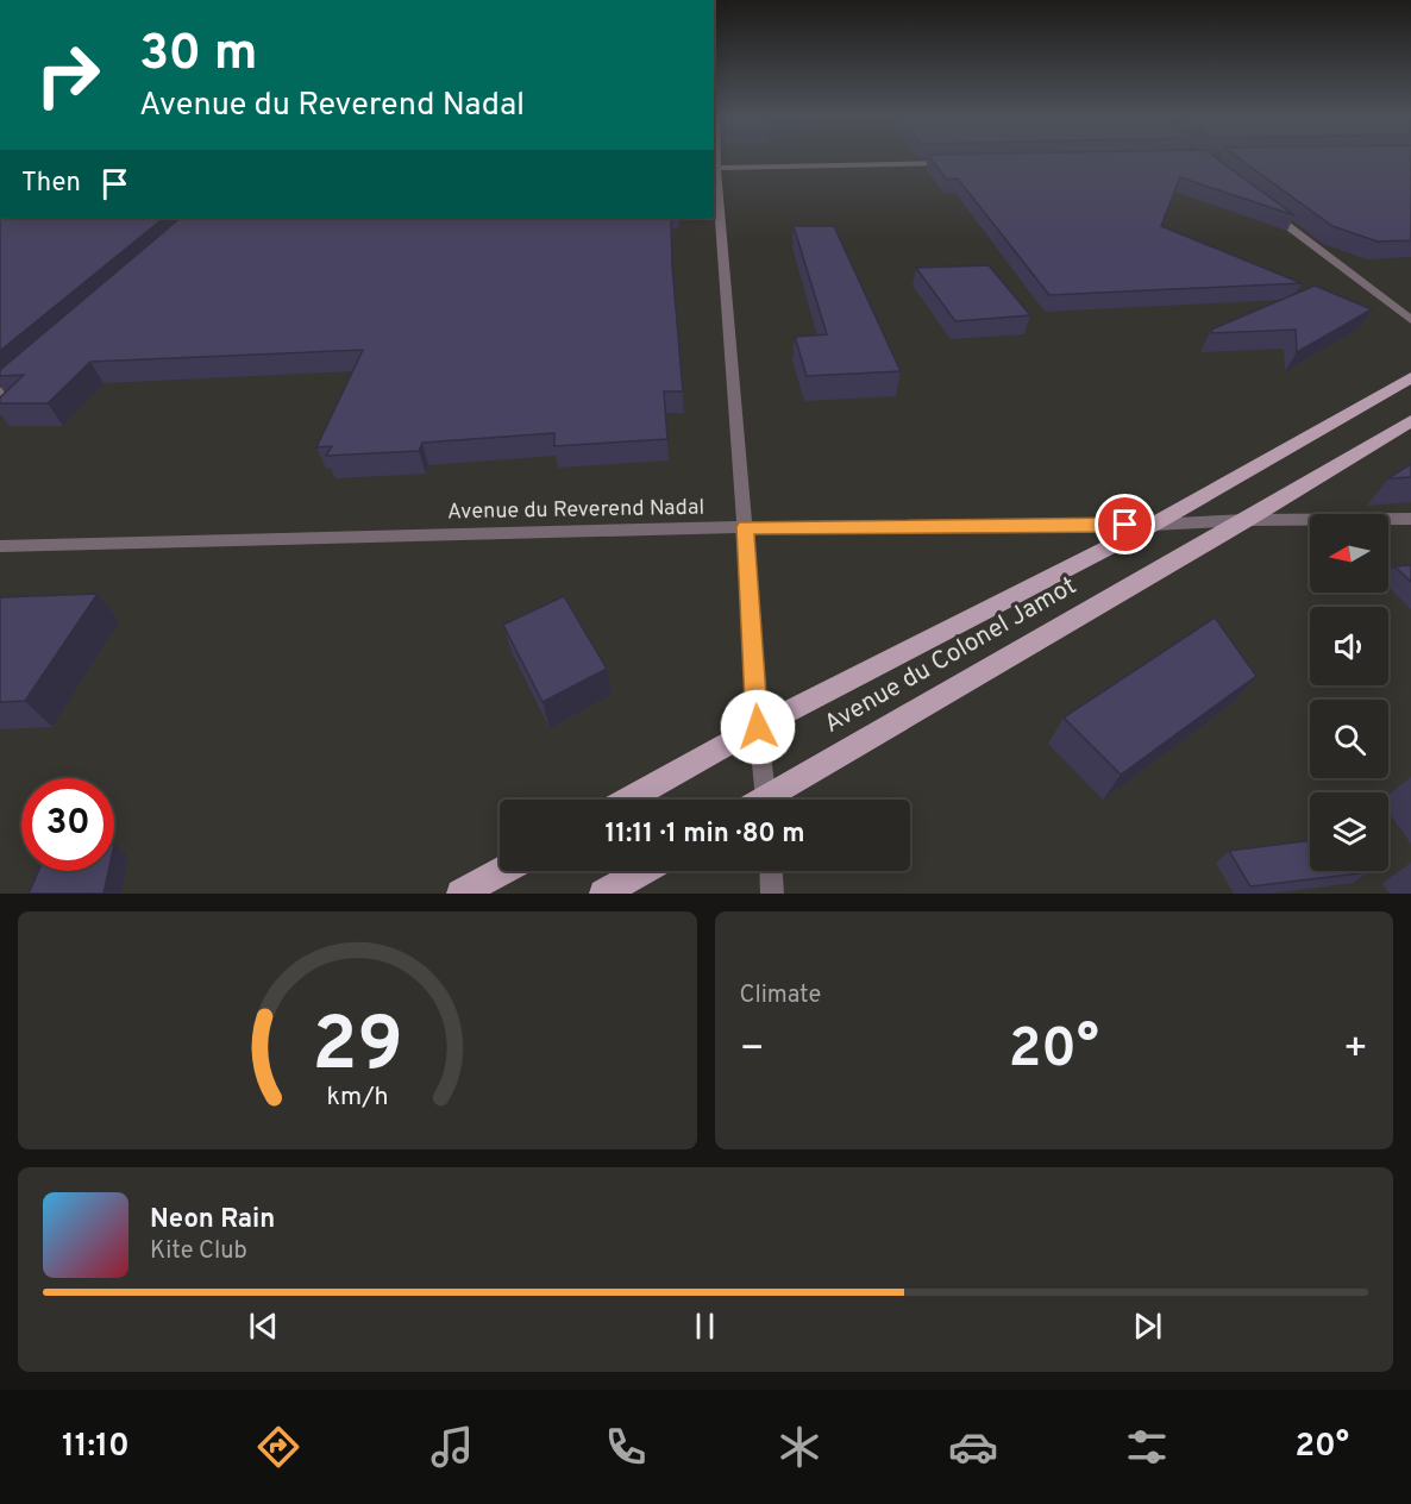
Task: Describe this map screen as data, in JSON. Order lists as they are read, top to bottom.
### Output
{
  "streets": {
    "main road": ["Avenue du Colonel Jamot"],
    "street": ["Avenue du Reverend Nadal"]
  },
  "crossings": [
    ["Avenue du Reverend Nadal", "Avenue du Colonel Jamot"]
  ],
  "north": "left",
  "page": {
    "turn": ["30 m", "Avenue du Reverend Nadal"],
    "then": "Then",
    "limit": "30",
    "trip": "11:11 · 1 min · 80 m",
    "tile": "Climate",
    "heat": ["−", "20°", "+"],
    "song": ["Neon Rain", "Kite Club"],
    "tabs": ["11:10", "20°"],
    "gauge": ["29", "km/h"]
  }
}
